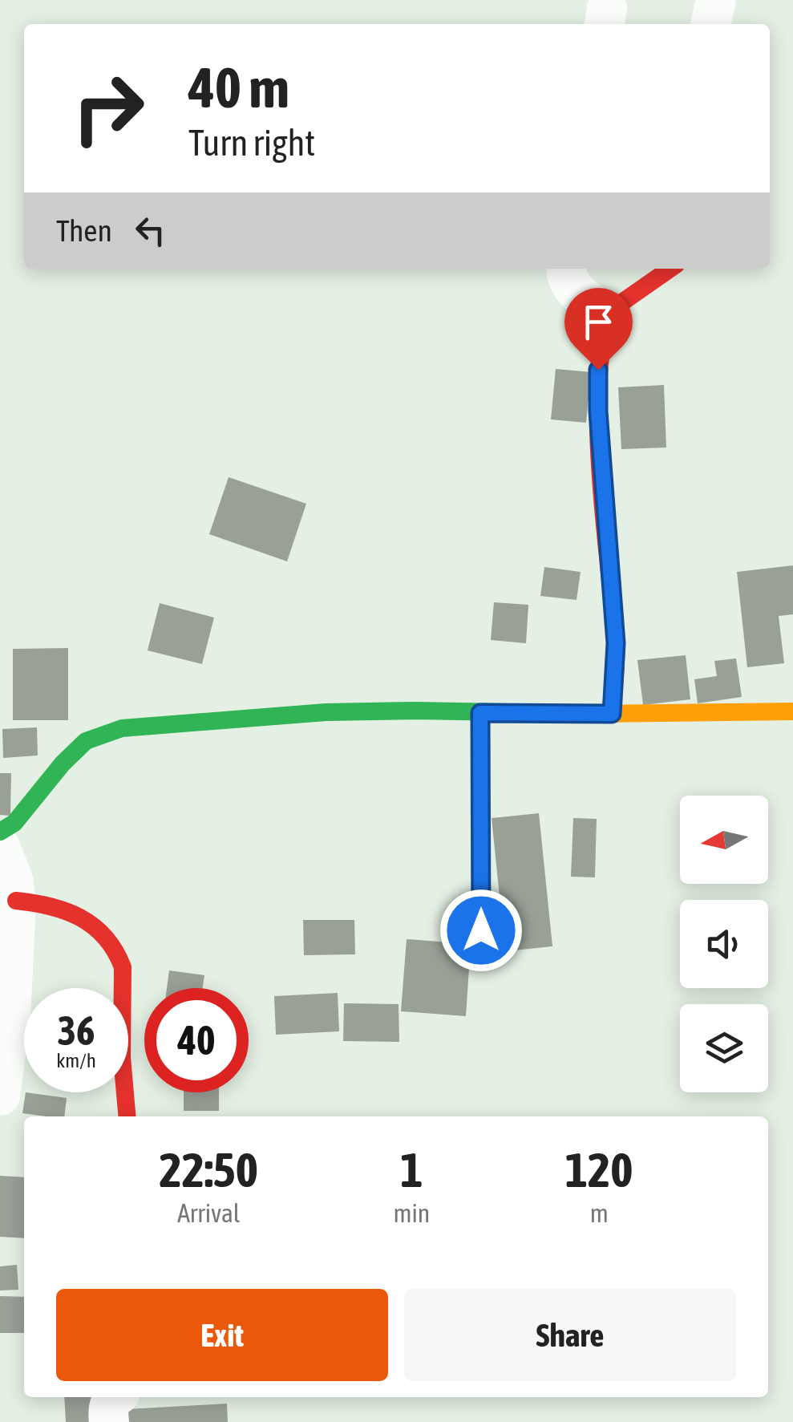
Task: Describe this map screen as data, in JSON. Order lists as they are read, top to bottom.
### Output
{
  "north": "left",
  "page": {
    "turn": ["40 m", "Turn right"],
    "then": "Then",
    "speed": "36 km/h",
    "limit": "40",
    "eta": [
      "22:50",
      "Arrival",
      "1",
      "min",
      "120",
      "m"
    ],
    "buttons": ["Exit", "Share"]
  }
}
